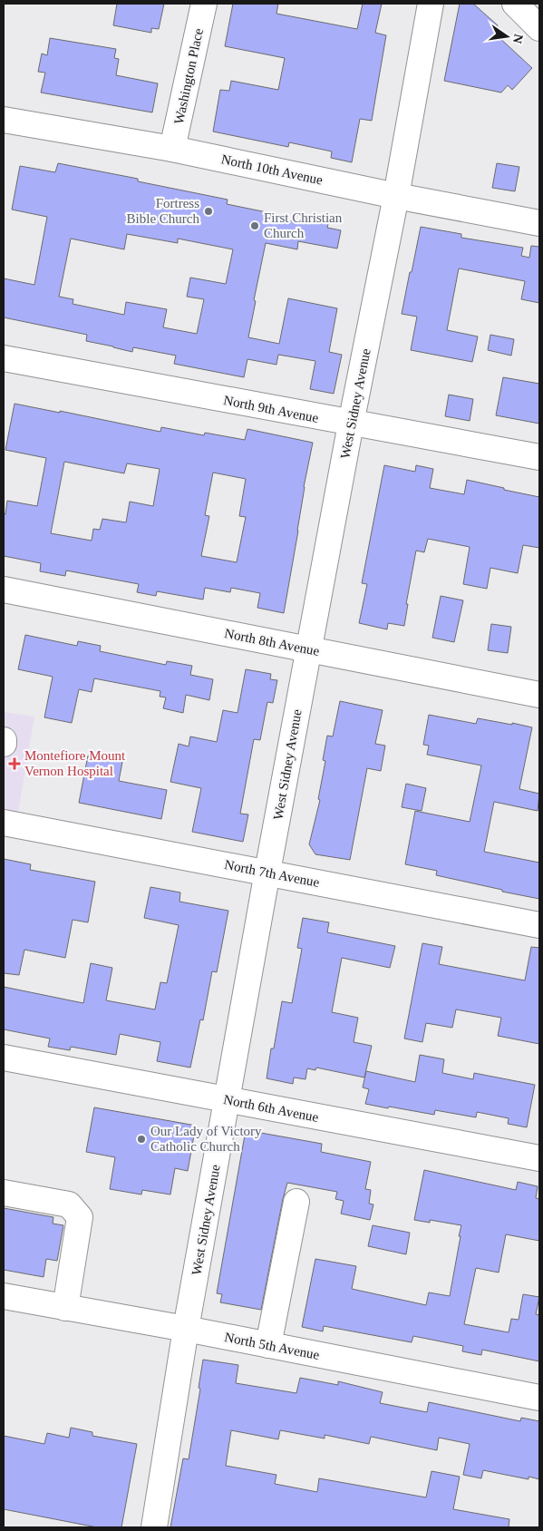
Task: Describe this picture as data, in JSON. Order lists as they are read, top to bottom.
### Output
{
  "streets": {
    "street": [
      "Washington Place",
      "North 10th Avenue",
      "West Sidney Avenue",
      "North 9th Avenue",
      "North 8th Avenue",
      "North 7th Avenue",
      "North 6th Avenue",
      "North 5th Avenue"
    ]
  },
  "crossings": [
    ["Washington Place", "North 10th Avenue"],
    ["North 10th Avenue", "West Sidney Avenue"],
    ["West Sidney Avenue", "North 9th Avenue"],
    ["West Sidney Avenue", "North 8th Avenue"],
    ["West Sidney Avenue", "North 7th Avenue"],
    ["West Sidney Avenue", "North 6th Avenue"],
    ["West Sidney Avenue", "North 5th Avenue"]
  ],
  "places": {
    "other": ["Fortress Bible Church", "First Christian Church", "Our Lady of Victory Catholic Church"],
    "health": ["Montefiore Mount Vernon Hospital"]
  },
  "north": "right"
}
